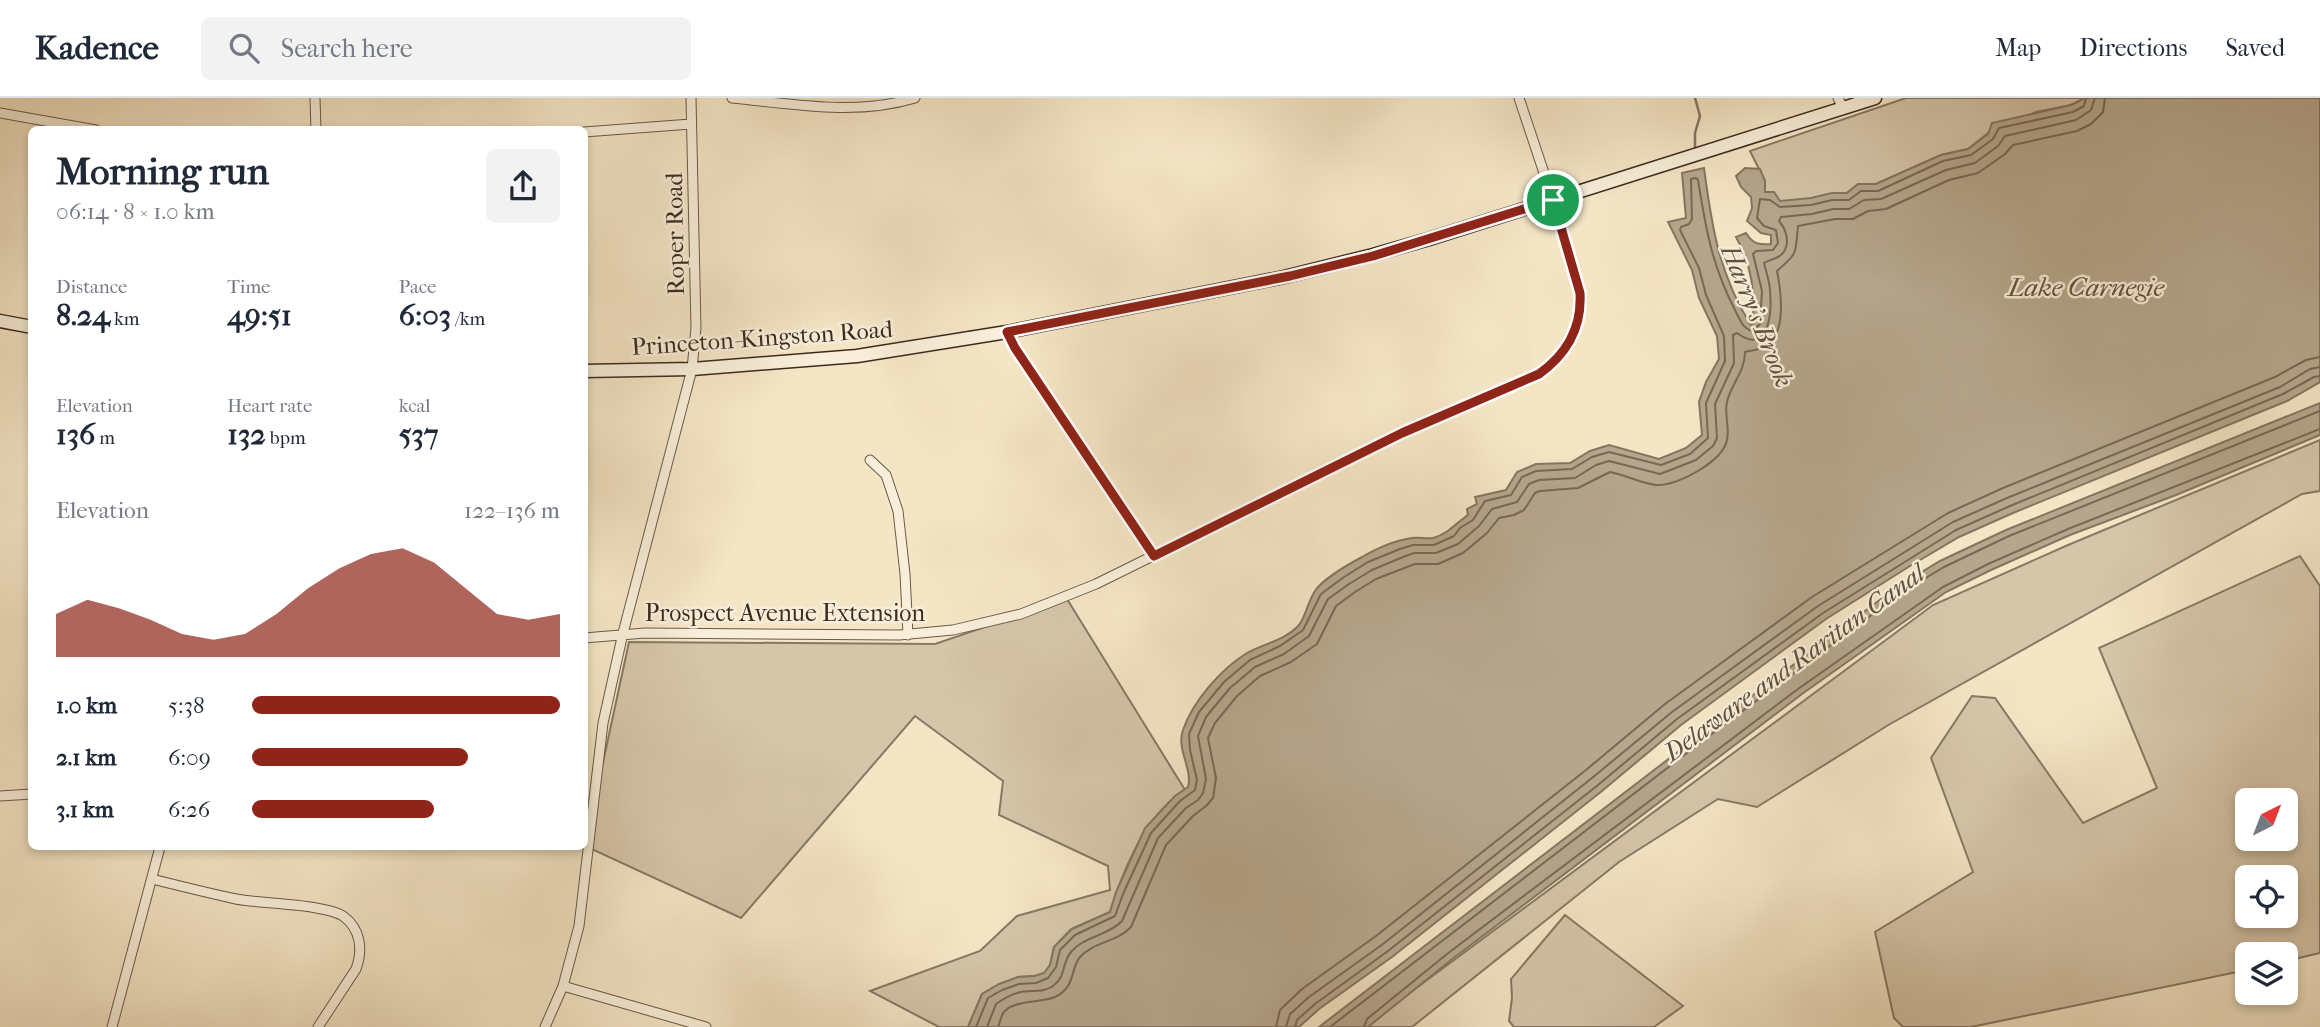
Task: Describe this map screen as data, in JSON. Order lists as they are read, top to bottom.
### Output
{
  "streets": {
    "main road": ["Princeton-Kingston Road"],
    "street": ["Roper Road", "Prospect Avenue Extension"]
  },
  "crossings": [
    ["Roper Road", "Princeton-Kingston Road"],
    ["Roper Road", "Prospect Avenue Extension"],
    ["Princeton-Kingston Road", "Prospect Avenue Extension"]
  ],
  "water": ["Lake Carnegie", "Harry's Brook", "Delaware and Raritan Canal"],
  "north": "top right",
  "page": {
    "header": "Kadence",
    "search": "Search here",
    "nav": ["Map", "Directions", "Saved"],
    "heading": ["Morning run", "06:14 · 8 × 1.0 km"],
    "stats": [
      ["Distance", "8.24 km"],
      ["Time", "49:51"],
      ["Pace", "6:03 /km"],
      ["Elevation", "136 m"],
      ["Heart rate", "132 bpm"],
      ["kcal", "537"]
    ],
    "chart": ["Elevation", "122–136 m"],
    "list": [
      {
        "name": "1.0 km",
        "note": "5:38"
      },
      {
        "name": "2.1 km",
        "note": "6:09"
      },
      {
        "name": "3.1 km",
        "note": "6:26"
      }
    ]
  }
}
